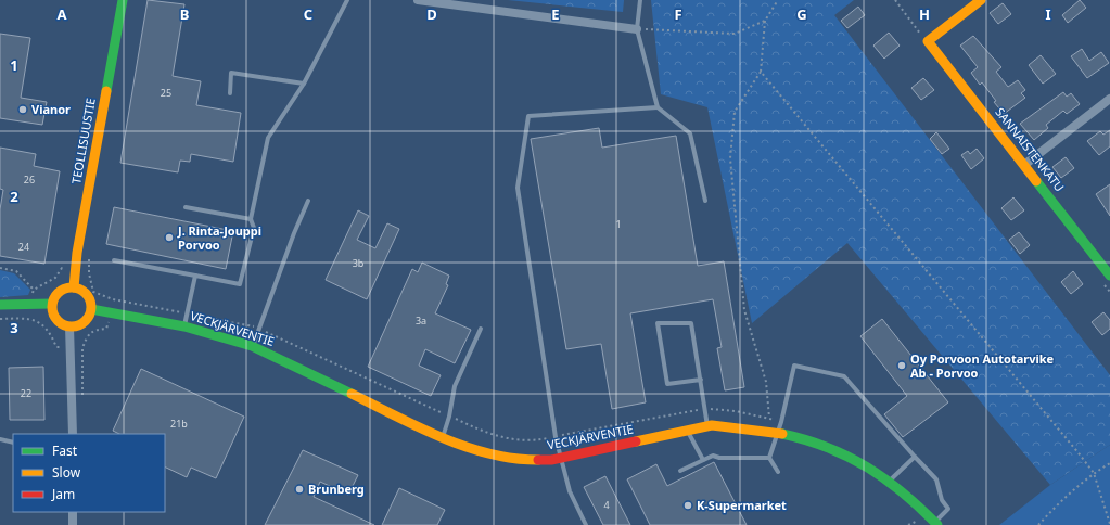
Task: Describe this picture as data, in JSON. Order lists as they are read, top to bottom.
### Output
{
  "streets": {
    "main road": ["TEOLLISUUSTIE", "SANNAISTENKATU", "VECKJÄRVENTIE"]
  },
  "crossings": [
    ["TEOLLISUUSTIE", "VECKJÄRVENTIE"]
  ],
  "places": [
    "Vianor",
    "J. Rinta-Jouppi Porvoo",
    "Oy Porvoon Autotarvike Ab - Porvoo",
    "Brunberg",
    "K-Supermarket"
  ],
  "house_numbers": [
    "25",
    "26",
    "1",
    "24",
    "3b",
    "3a",
    "22",
    "21b",
    "4"
  ],
  "legend": ["Fast", "Slow", "Jam"],
  "grid": {
    "columns": [
      "A",
      "B",
      "C",
      "D",
      "E",
      "F",
      "G",
      "H",
      "I"
    ],
    "rows": ["1", "2", "3"]
  }
}
